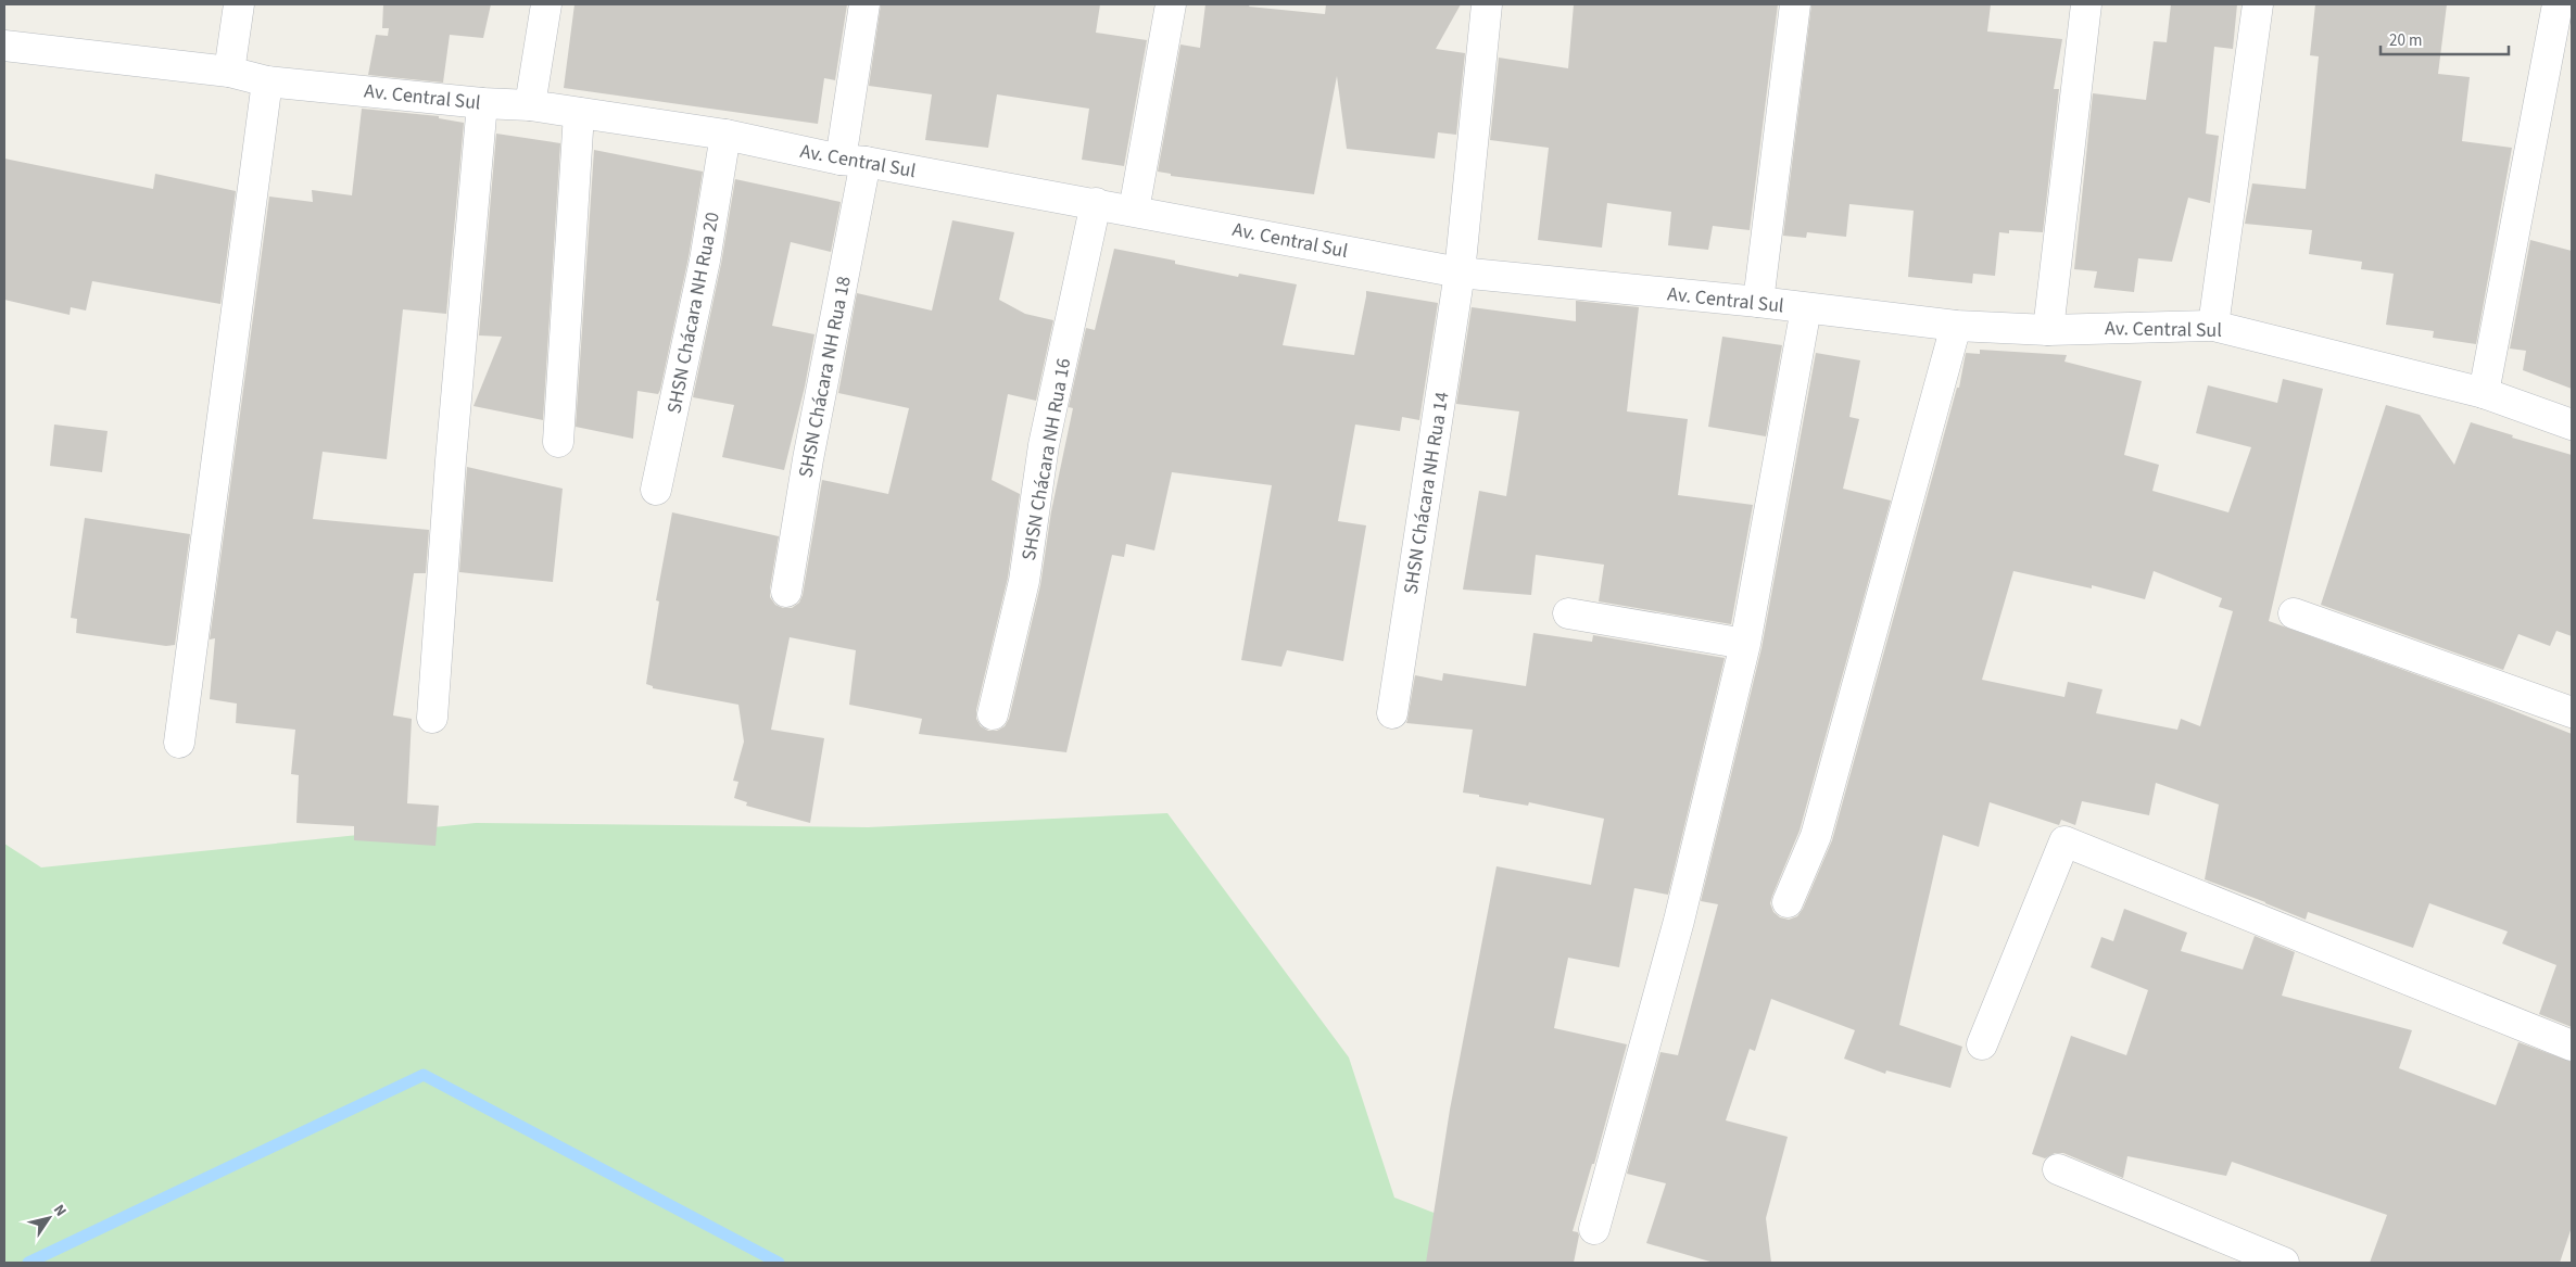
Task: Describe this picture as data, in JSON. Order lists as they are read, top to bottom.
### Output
{
  "streets": {
    "street": [
      "Av. Central Sul",
      "SHSN Chácara NH Rua 20",
      "SHSN Chácara NH Rua 18",
      "SHSN Chácara NH Rua 16",
      "SHSN Chácara NH Rua 14"
    ]
  },
  "crossings": [
    ["Av. Central Sul", "SHSN Chácara NH Rua 20"],
    ["Av. Central Sul", "SHSN Chácara NH Rua 18"],
    ["Av. Central Sul", "SHSN Chácara NH Rua 16"],
    ["Av. Central Sul", "SHSN Chácara NH Rua 14"]
  ],
  "scale_bar": "20 m",
  "north": "top right"
}
